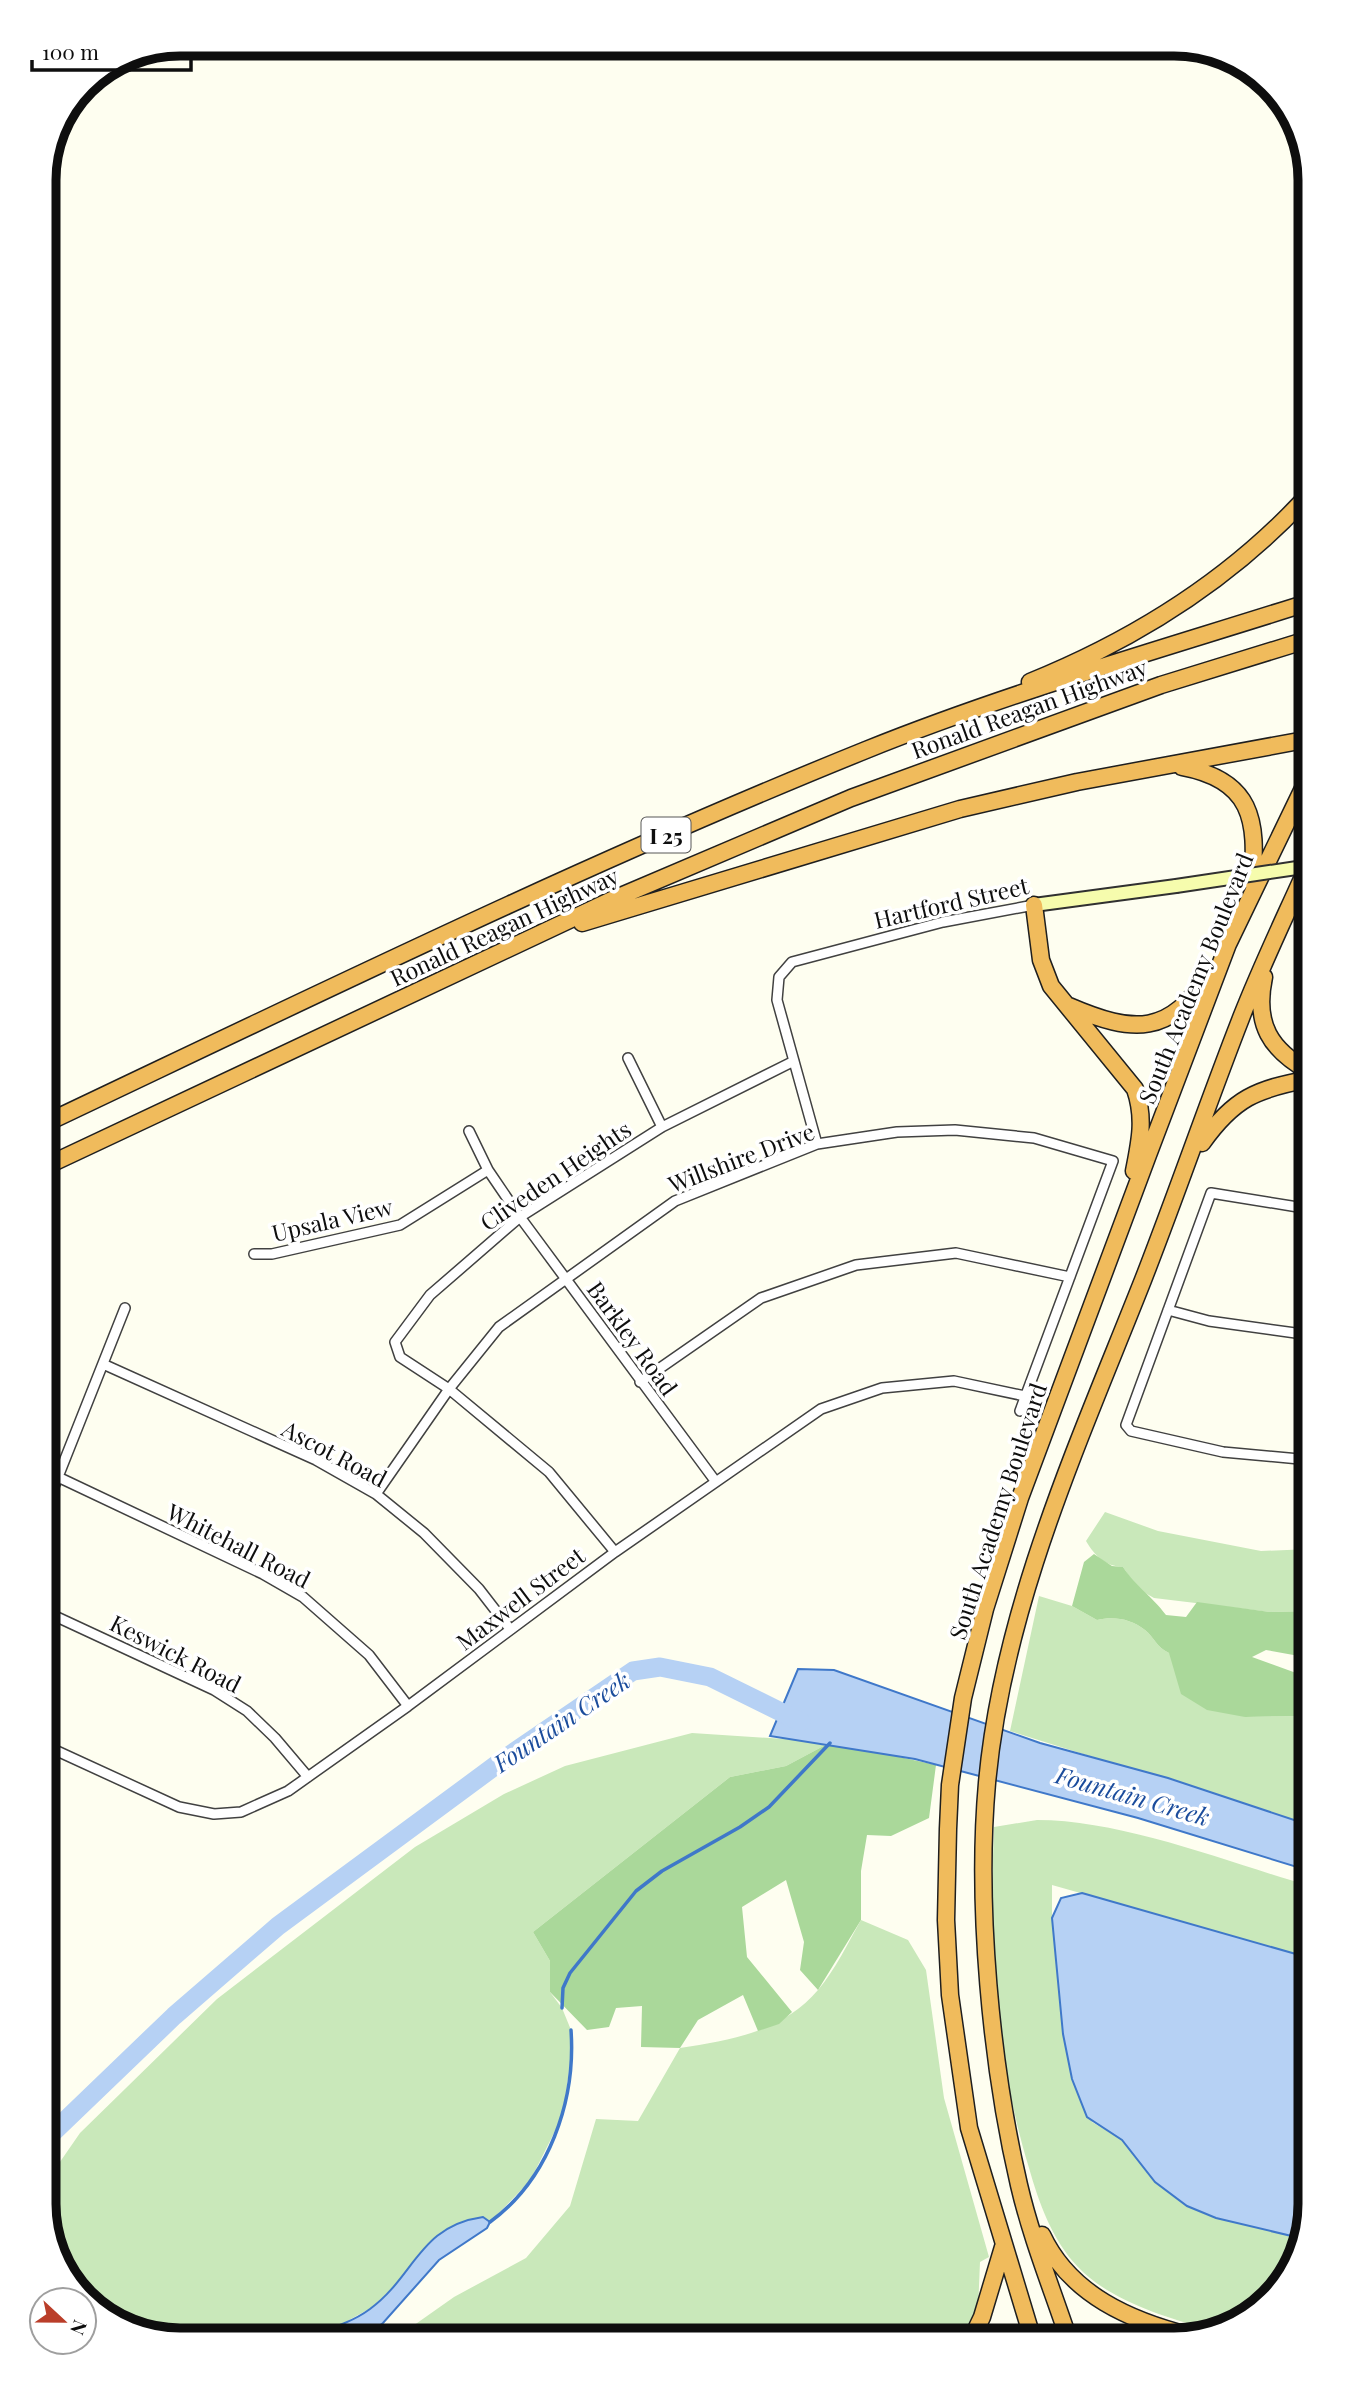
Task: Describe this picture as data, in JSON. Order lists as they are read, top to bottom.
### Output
{
  "streets": {
    "highway": ["Ronald Reagan Highway", "I 25", "South Academy Boulevard"],
    "street": [
      "Hartford Street",
      "Willshire Drive",
      "Cliveden Heights",
      "Upsala View",
      "Barkley Road",
      "Ascot Road",
      "Whitehall Road",
      "Maxwell Street",
      "Keswick Road"
    ]
  },
  "crossings": [
    ["Hartford Street", "Willshire Drive"],
    ["Hartford Street", "Cliveden Heights"],
    ["Willshire Drive", "Cliveden Heights"],
    ["Willshire Drive", "Barkley Road"],
    ["Willshire Drive", "Ascot Road"],
    ["Cliveden Heights", "Barkley Road"],
    ["Upsala View", "Barkley Road"],
    ["Barkley Road", "Maxwell Street"],
    ["Ascot Road", "Maxwell Street"],
    ["Whitehall Road", "Maxwell Street"],
    ["Maxwell Street", "Keswick Road"]
  ],
  "water": ["Fountain Creek"],
  "scale_bar": "100 m",
  "north": "right"
}
